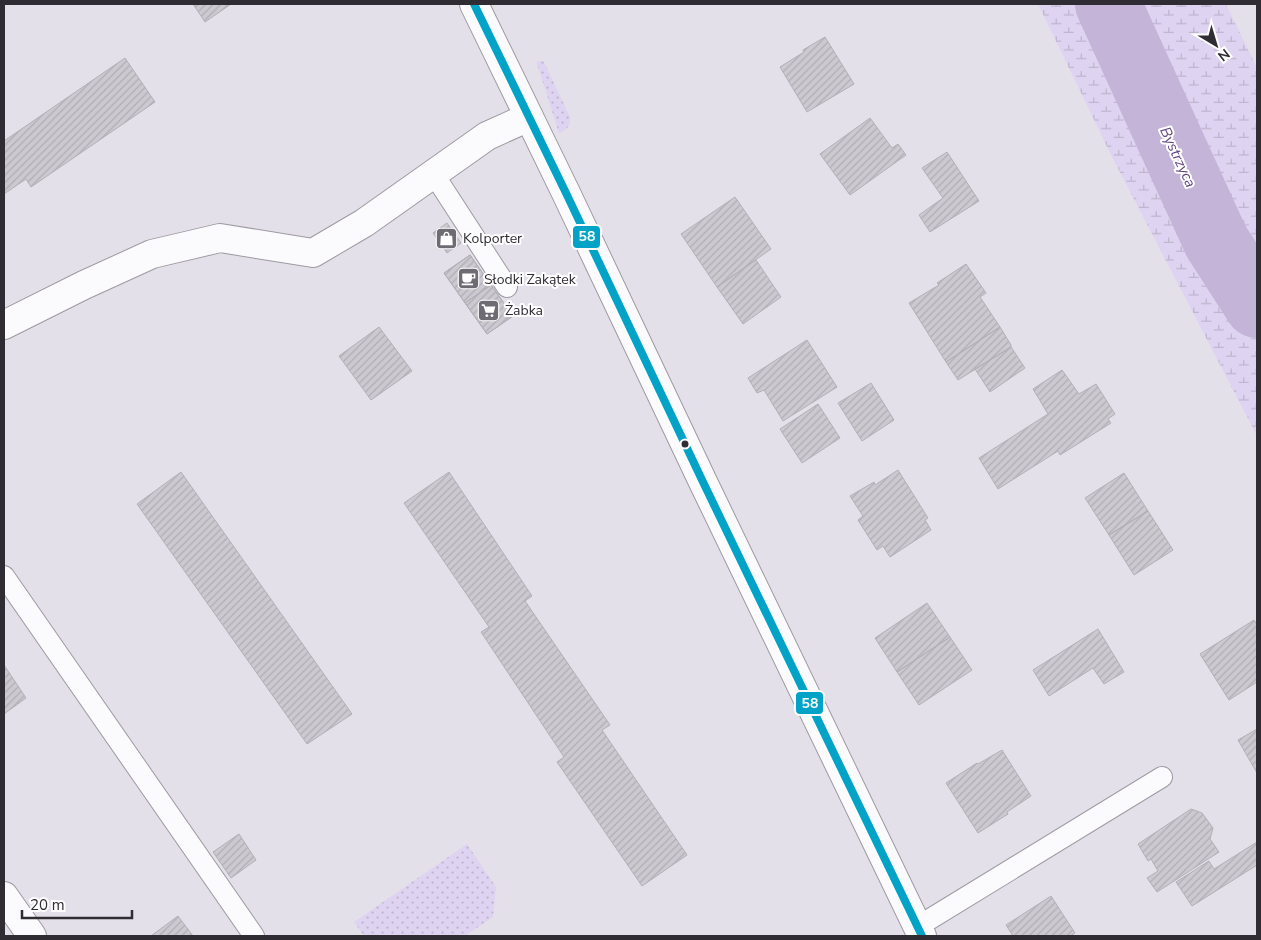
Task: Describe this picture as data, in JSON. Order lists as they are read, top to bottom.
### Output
{
  "water": ["Bystrzyca"],
  "places": {
    "shop": ["Kolporter"],
    "cafe": ["Słodki Zakątek"],
    "supermarket": ["Żabka"]
  },
  "lines": ["transit line 58"],
  "scale_bar": "20 m",
  "north": "bottom right"
}
